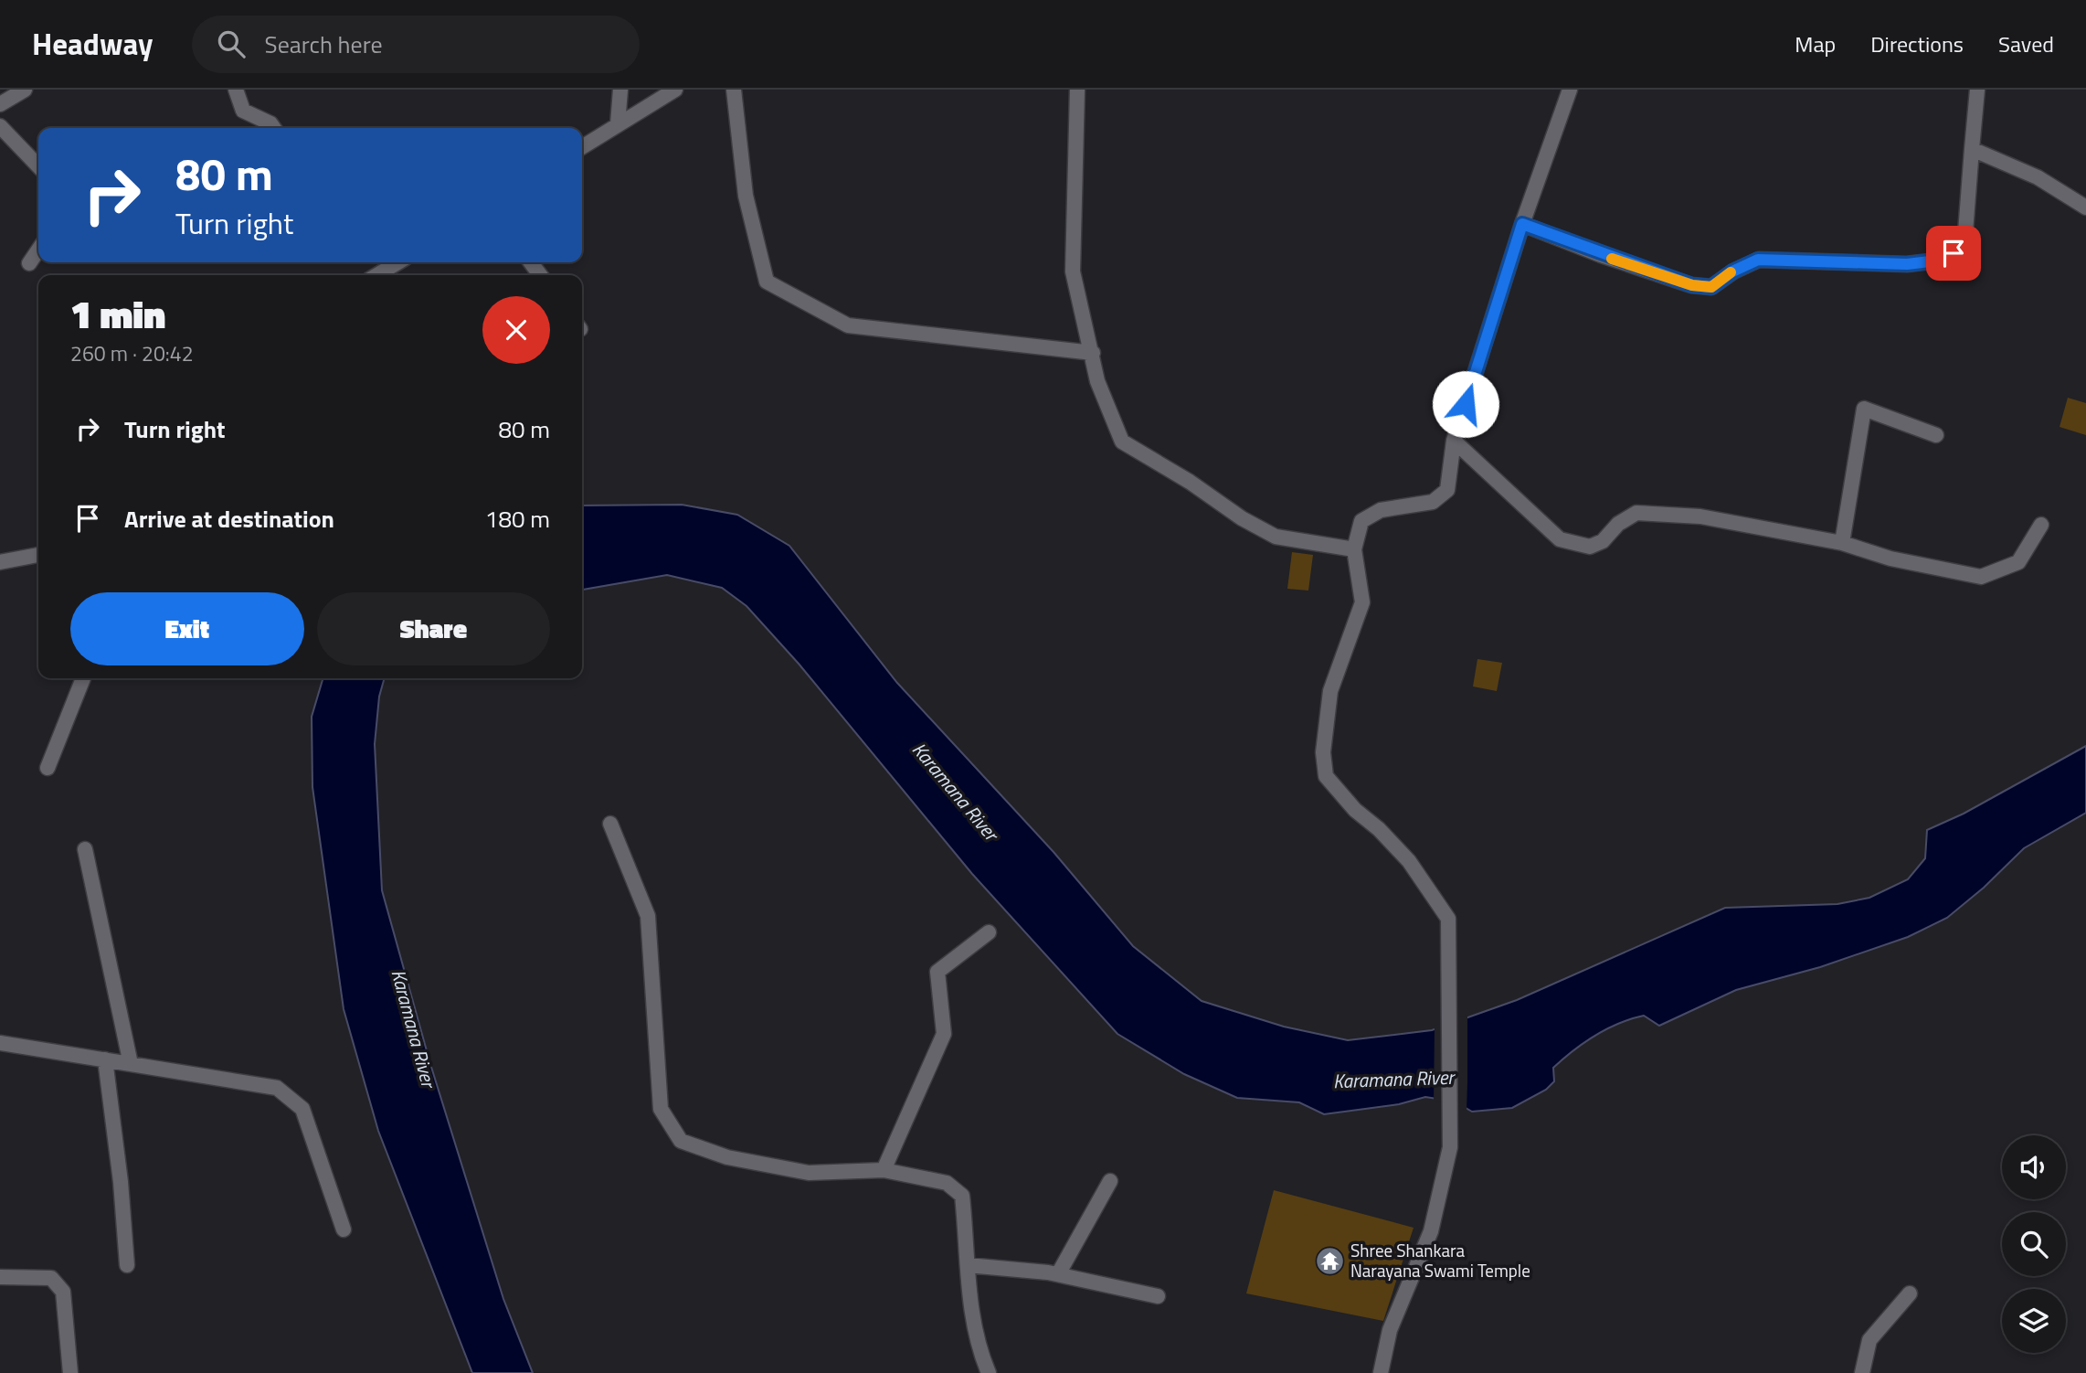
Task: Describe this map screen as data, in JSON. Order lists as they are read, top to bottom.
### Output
{
  "water": ["Karamana River"],
  "places": {
    "temple": ["Shree Shankara Narayana Swami Temple"]
  },
  "page": {
    "header": "Headway",
    "search": "Search here",
    "nav": ["Map", "Directions", "Saved"],
    "turn": ["80 m", "Turn right"],
    "heading": ["1 min", "260 m · 20:42"],
    "list": [
      {
        "name": "Turn right",
        "value": "80 m"
      },
      {
        "name": "Arrive at destination",
        "value": "180 m"
      }
    ],
    "buttons": ["Exit", "Share"]
  }
}
